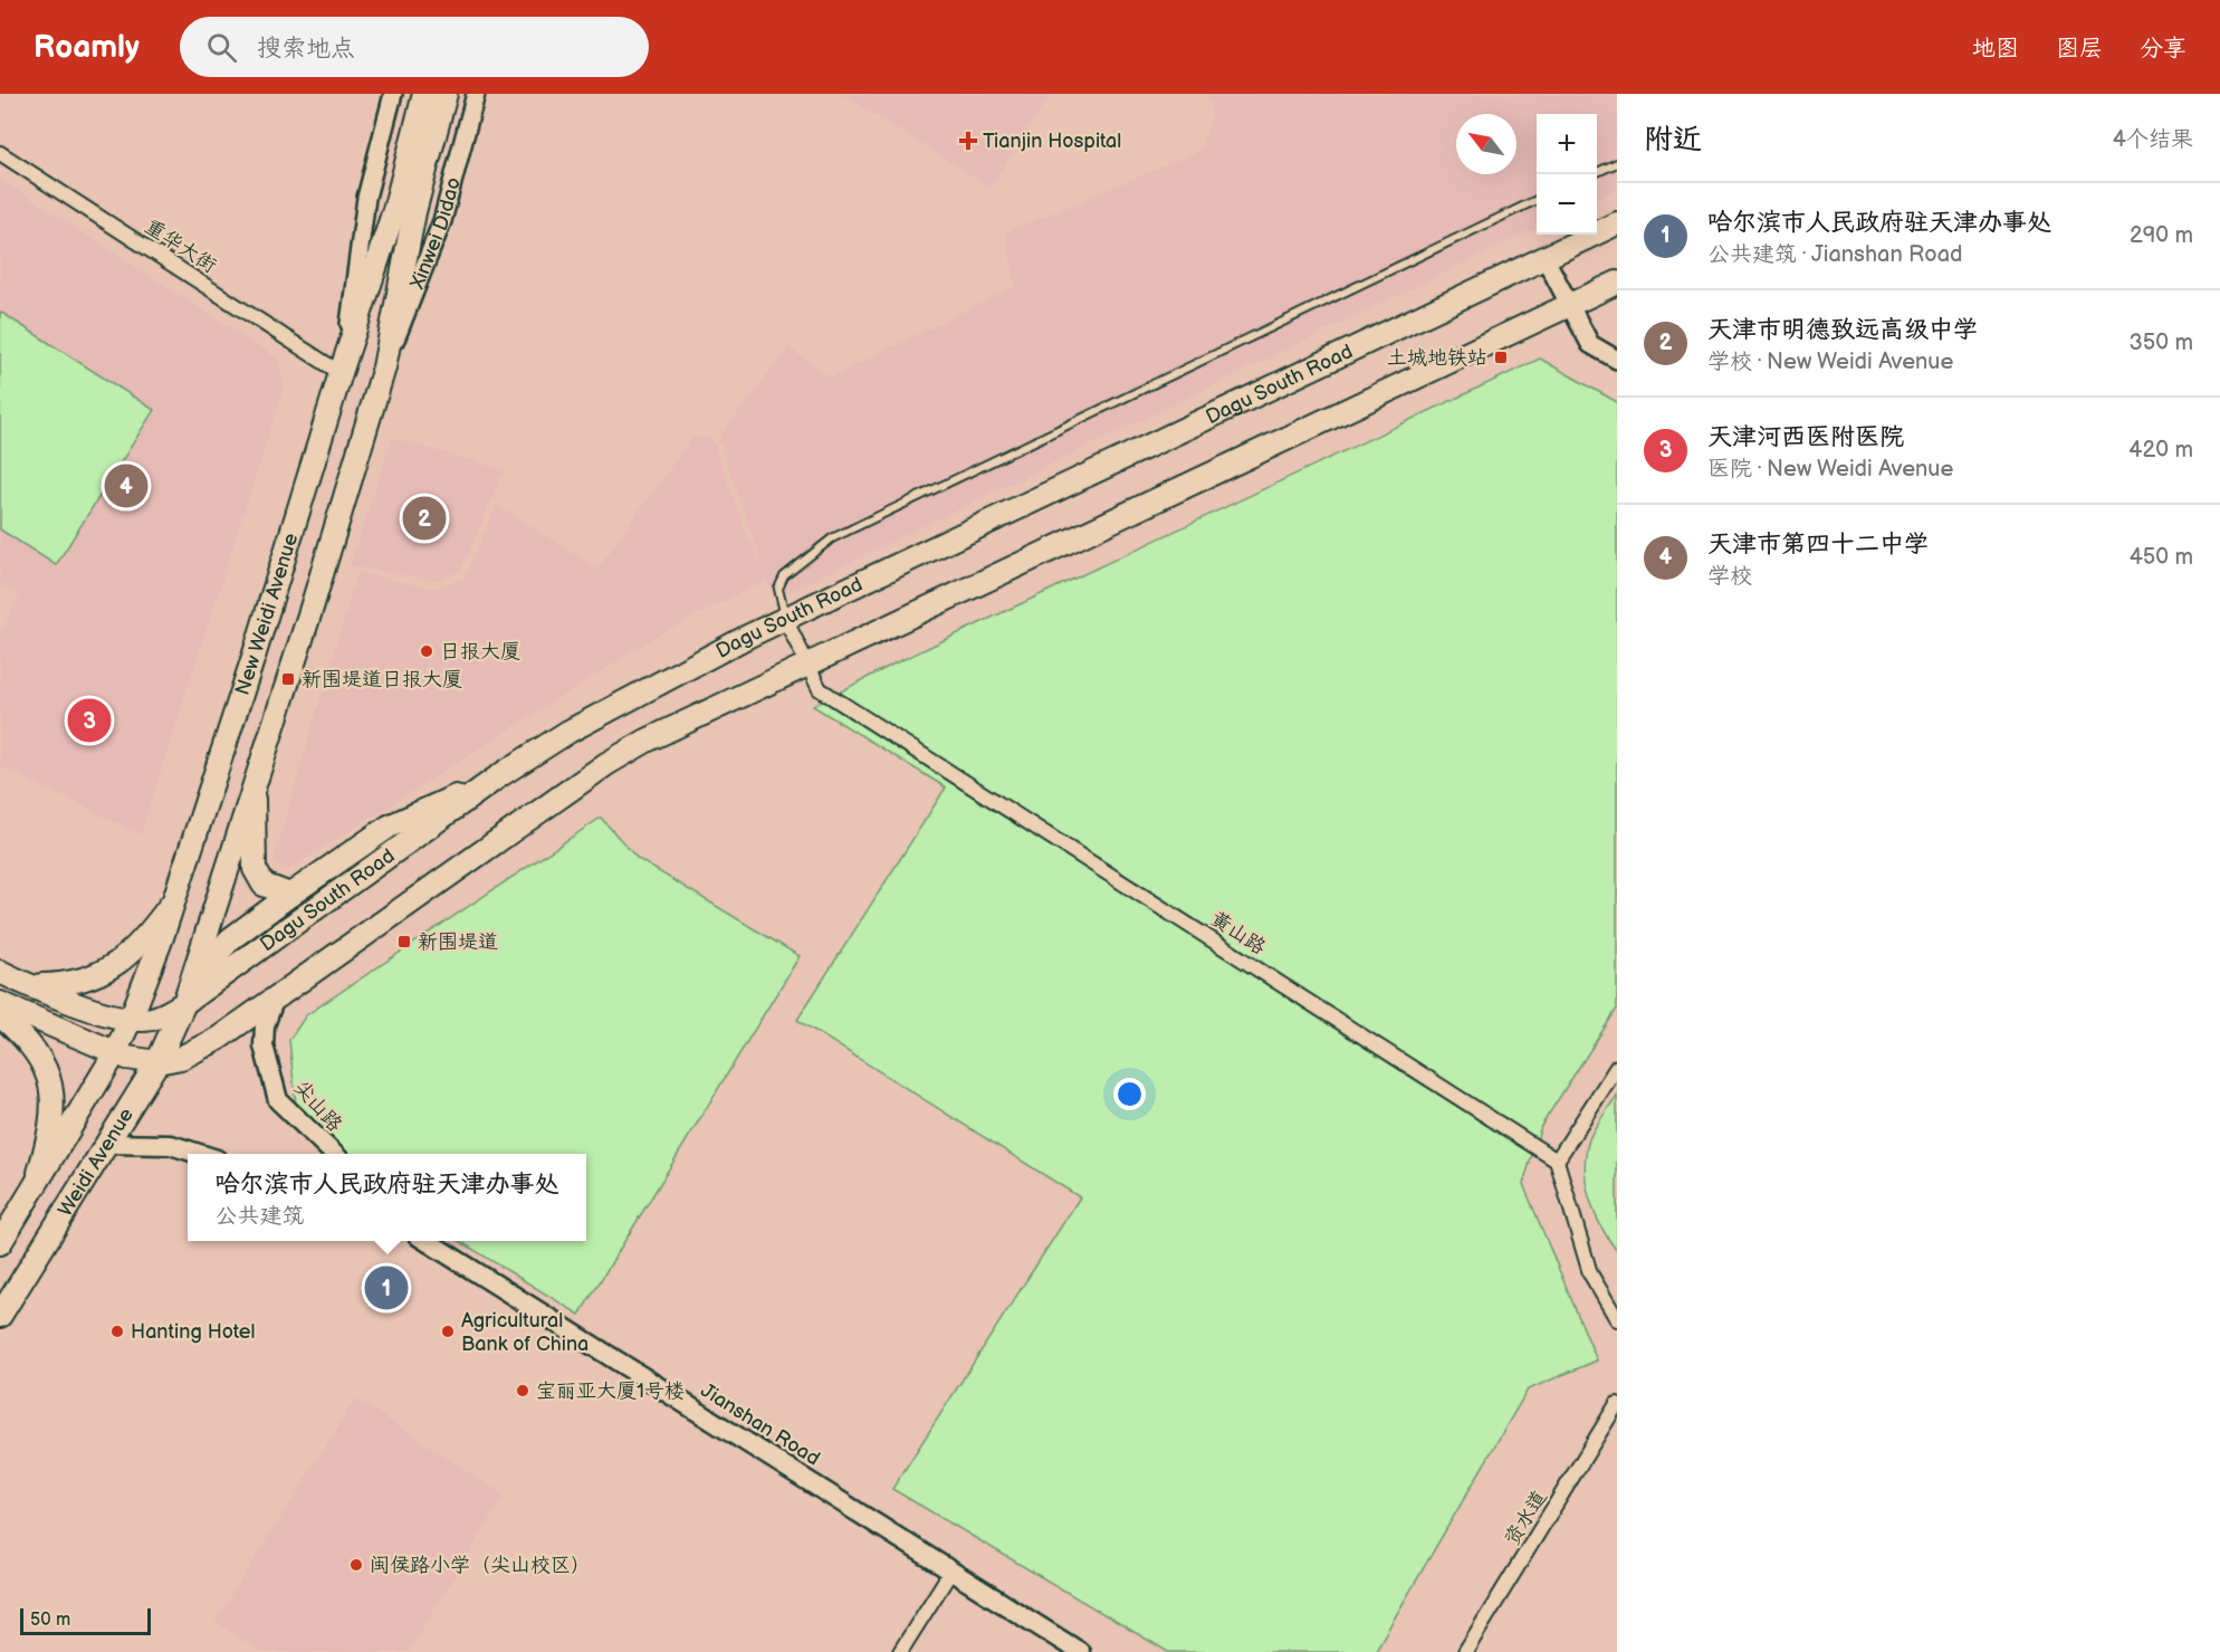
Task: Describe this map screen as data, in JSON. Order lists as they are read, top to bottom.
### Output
{
  "streets": {
    "main road": [
      "Xinwei Didao",
      "Dagu South Road",
      "New Weidi Avenue",
      "尖山路",
      "Weidi Avenue",
      "Jianshan Road"
    ],
    "street": ["重华大街", "黄山路", "资水道"]
  },
  "crossings": [
    ["Xinwei Didao", "New Weidi Avenue"],
    ["重华大街", "New Weidi Avenue"],
    ["Dagu South Road", "New Weidi Avenue"],
    ["Dagu South Road", "黄山路"],
    ["Dagu South Road", "Weidi Avenue"],
    ["New Weidi Avenue", "Weidi Avenue"]
  ],
  "places": {
    "health": ["Tianjin Hospital"],
    "transit": ["土城地铁站", "新围堤道日报大厦", "新围堤道"],
    "other": [
      "日报大厦",
      "Hanting Hotel",
      "Agricultural Bank of China",
      "宝丽亚大厦1号楼",
      "闽侯路小学（尖山校区）"
    ]
  },
  "scale_bar": "50 m",
  "north": "top left",
  "page": {
    "header": "Roamly",
    "search": "搜索地点",
    "nav": ["地图", "图层", "分享"],
    "heading": ["附近", "4个结果"],
    "map_buttons": ["+", "−"],
    "list": [
      {
        "mark": "1",
        "name": "哈尔滨市人民政府驻天津办事处",
        "note": "公共建筑 · Jianshan Road",
        "value": "290 m"
      },
      {
        "mark": "2",
        "name": "天津市明德致远高级中学",
        "note": "学校 · New Weidi Avenue",
        "value": "350 m"
      },
      {
        "mark": "3",
        "name": "天津河西医附医院",
        "note": "医院 · New Weidi Avenue",
        "value": "420 m"
      },
      {
        "mark": "4",
        "name": "天津市第四十二中学",
        "note": "学校",
        "value": "450 m"
      }
    ],
    "pins": [
      "4",
      "2",
      "3",
      "1"
    ],
    "popup": ["哈尔滨市人民政府驻天津办事处", "公共建筑"],
    "scale": "50 m"
  }
}
